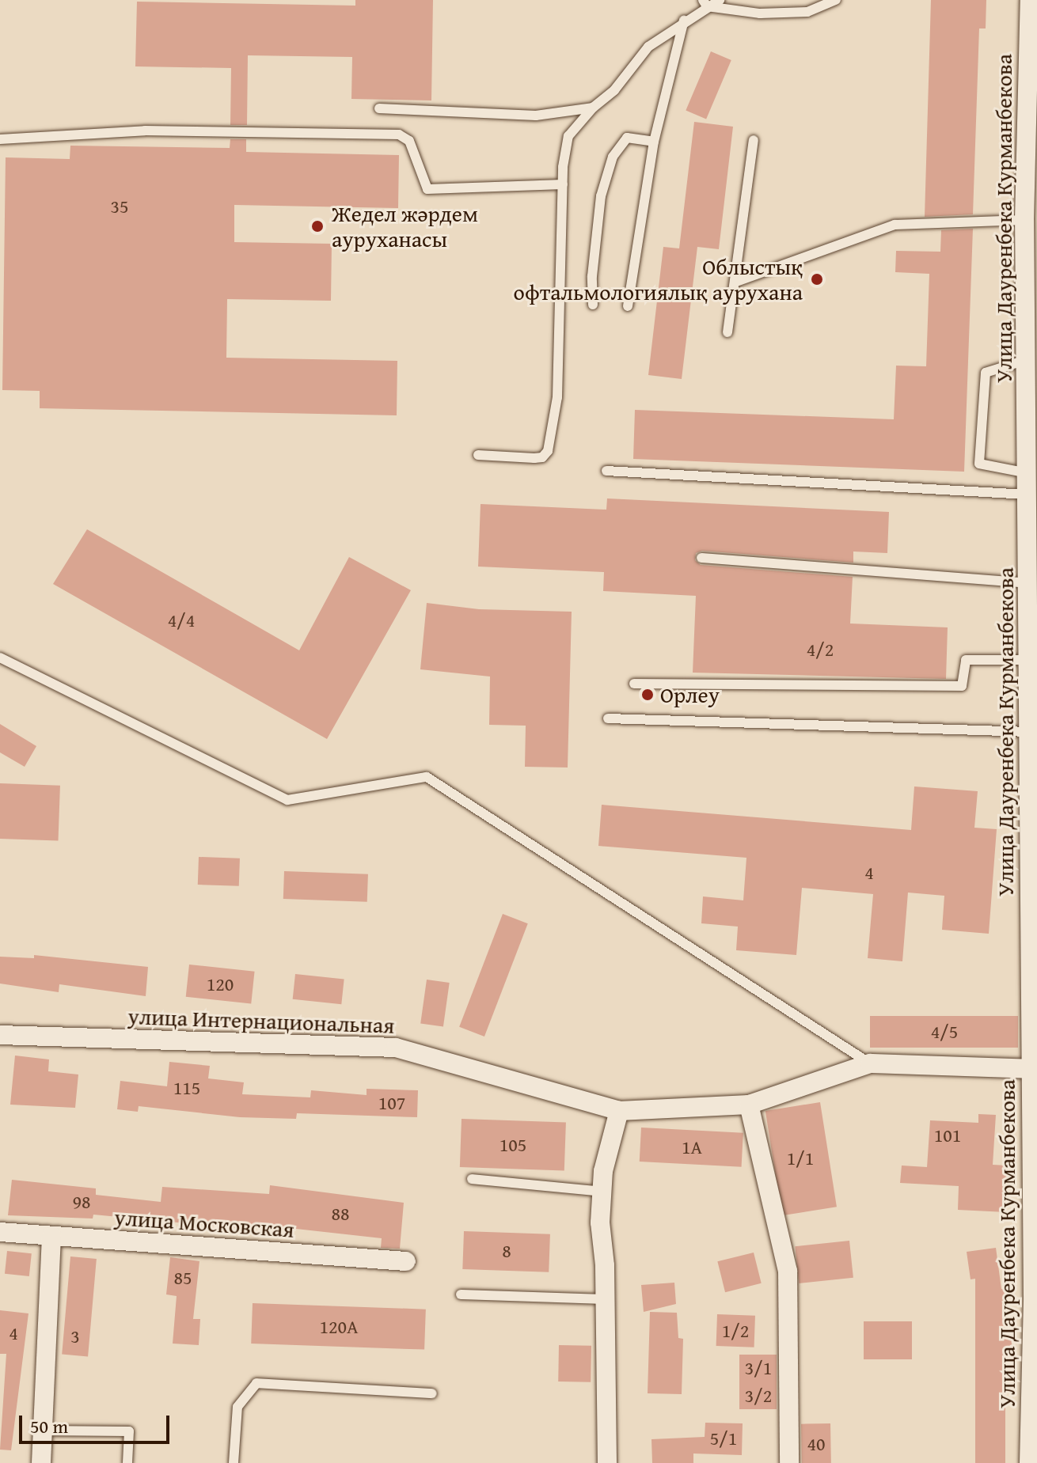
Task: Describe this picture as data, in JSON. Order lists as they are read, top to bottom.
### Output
{
  "streets": {
    "street": ["Улица Дауренбека Курманбекова", "улица Интернациональная", "улица Московская"]
  },
  "crossings": [
    ["Улица Дауренбека Курманбекова", "улица Интернациональная"]
  ],
  "places": ["Жедел жәрдем ауруханасы", "Облыстық офтальмологиялық аурухана", "Орлеу"],
  "house_numbers": [
    "35",
    "4/4",
    "4/2",
    "4",
    "120",
    "4/5",
    "115",
    "107",
    "101",
    "105",
    "1А",
    "1/1",
    "98",
    "88",
    "8",
    "85",
    "120А",
    "1/2",
    "4",
    "3",
    "3/1",
    "3/2",
    "5/1",
    "40"
  ],
  "scale_bar": "50 m"
}
